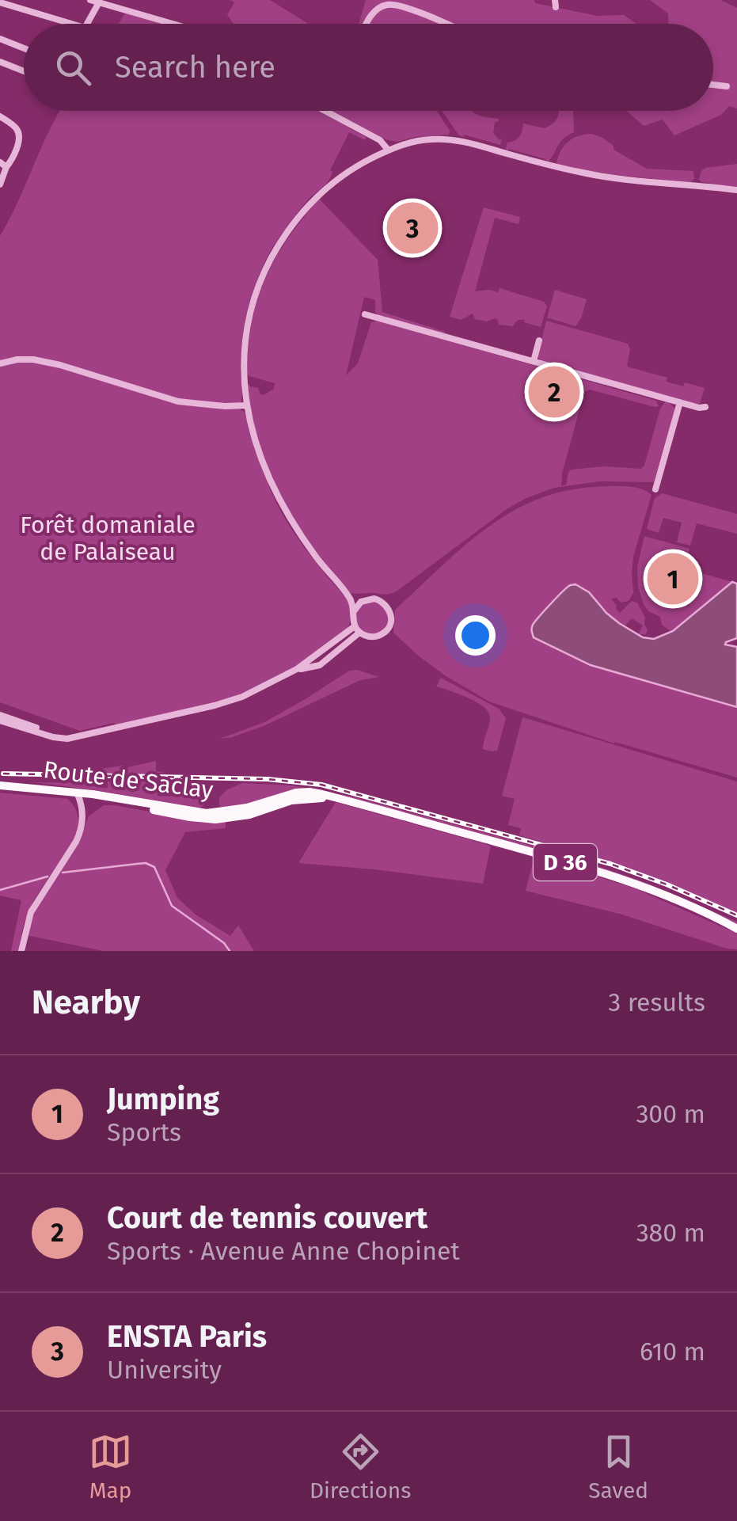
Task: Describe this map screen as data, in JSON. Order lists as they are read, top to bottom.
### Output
{
  "streets": {
    "main road": ["Route de Saclay", "D 36"]
  },
  "parks": ["Forêt domaniale de Palaiseau"],
  "page": {
    "search": "Search here",
    "pins": ["3", "2", "1"],
    "heading": ["Nearby", "3 results"],
    "list": [
      {
        "mark": "1",
        "name": "Jumping",
        "note": "Sports",
        "value": "300 m"
      },
      {
        "mark": "2",
        "name": "Court de tennis couvert",
        "note": "Sports · Avenue Anne Chopinet",
        "value": "380 m"
      },
      {
        "mark": "3",
        "name": "ENSTA Paris",
        "note": "University",
        "value": "610 m"
      }
    ],
    "nav": ["Map", "Directions", "Saved"]
  }
}
